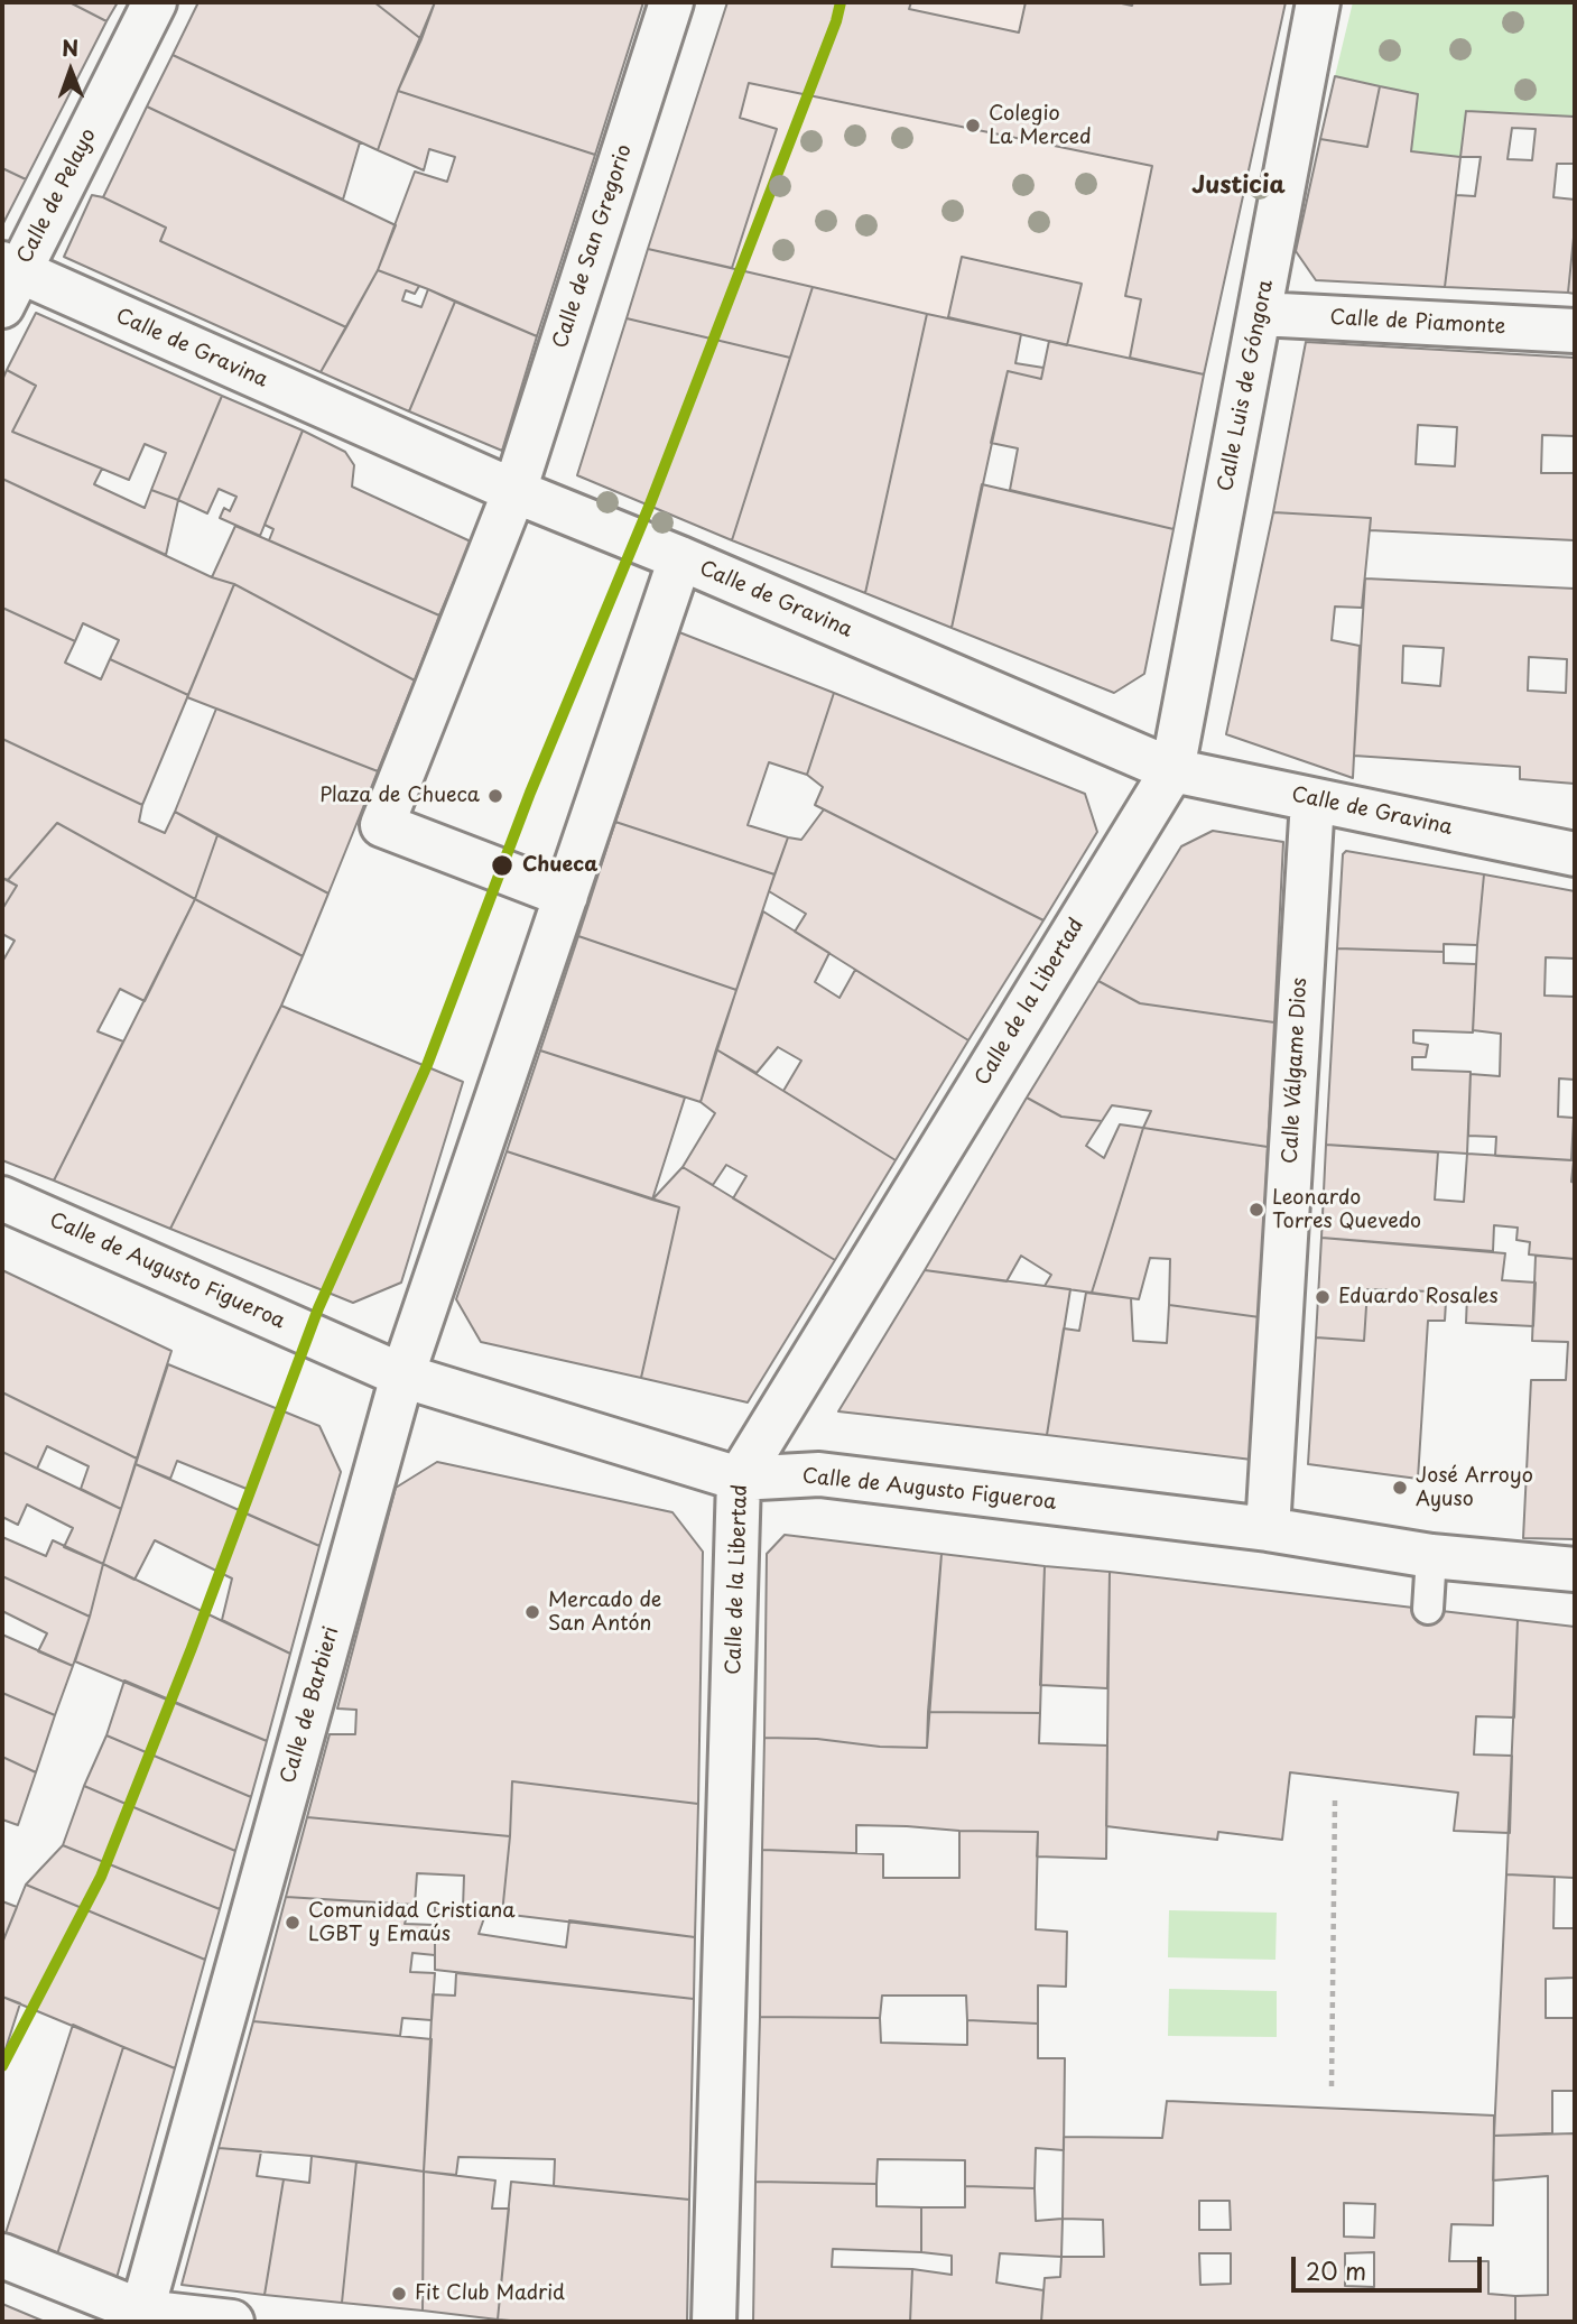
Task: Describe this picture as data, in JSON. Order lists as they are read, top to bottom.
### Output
{
  "streets": {
    "street": [
      "Calle de Pelayo",
      "Calle de San Gregorio",
      "Calle de Piamonte",
      "Calle de Gravina",
      "Calle Luis de Góngora",
      "Calle de la Libertad",
      "Calle Válgame Dios",
      "Calle de Augusto Figueroa",
      "Calle de Barbieri"
    ]
  },
  "crossings": [
    ["Calle de Pelayo", "Calle de Gravina"],
    ["Calle de San Gregorio", "Calle de Gravina"],
    ["Calle de San Gregorio", "Calle de Barbieri"],
    ["Calle de Piamonte", "Calle Luis de Góngora"],
    ["Calle de Gravina", "Calle Luis de Góngora"],
    ["Calle de Gravina", "Calle de la Libertad"],
    ["Calle de Gravina", "Calle Válgame Dios"],
    ["Calle de Gravina", "Calle de Barbieri"],
    ["Calle Luis de Góngora", "Calle de la Libertad"],
    ["Calle de la Libertad", "Calle de Augusto Figueroa"],
    ["Calle Válgame Dios", "Calle de Augusto Figueroa"],
    ["Calle de Augusto Figueroa", "Calle de Barbieri"]
  ],
  "districts": ["Justicia"],
  "places": [
    "Colegio La Merced",
    "Plaza de Chueca",
    "Chueca",
    "Leonardo Torres Quevedo",
    "Eduardo Rosales",
    "José Arroyo Ayuso",
    "Mercado de San Antón",
    "Comunidad Cristiana LGBT y Emaús",
    "Fit Club Madrid"
  ],
  "scale_bar": "20 m",
  "north": "top"
}
